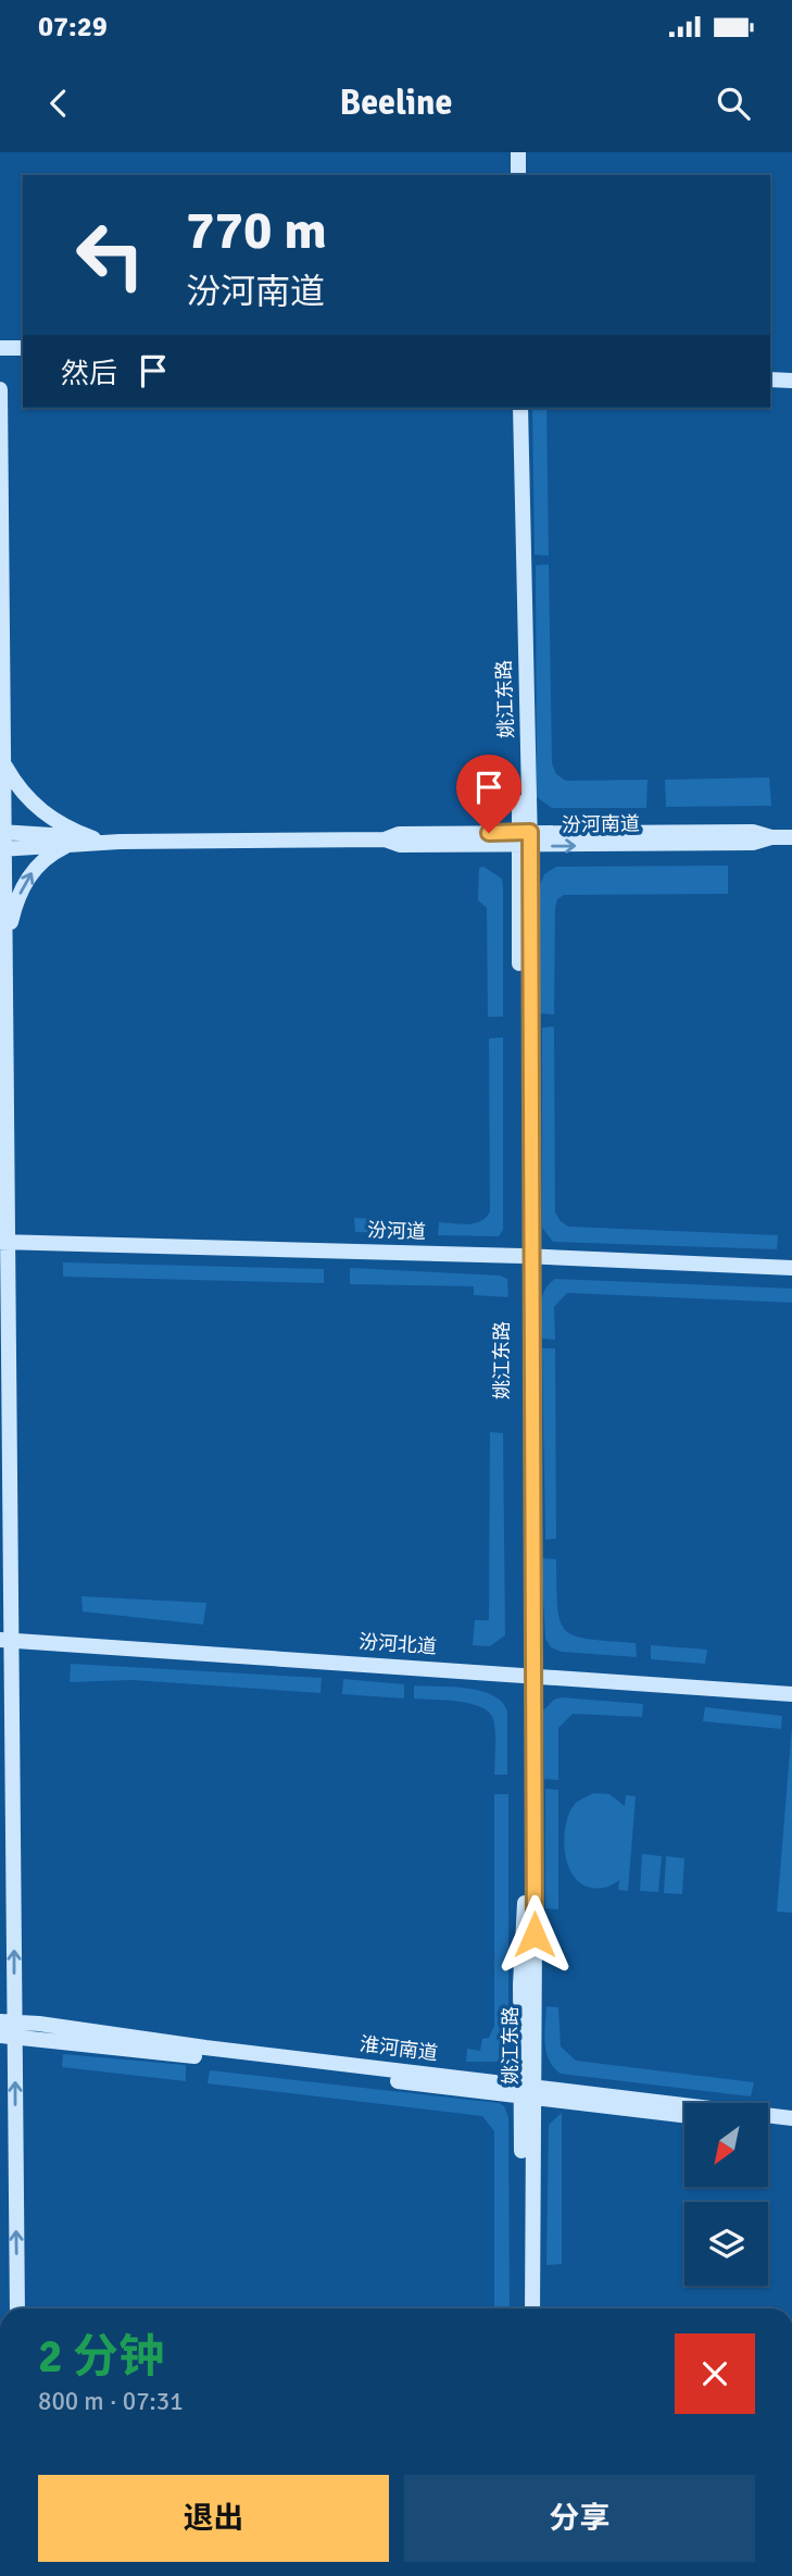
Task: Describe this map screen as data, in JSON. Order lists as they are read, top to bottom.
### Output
{
  "streets": {
    "street": [
      "姚江东路",
      "汾河南道",
      "汾河道",
      "汾河北道",
      "淮河南道"
    ]
  },
  "crossings": [
    ["姚江东路", "汾河南道"],
    ["姚江东路", "汾河道"],
    ["姚江东路", "汾河北道"],
    ["姚江东路", "淮河南道"]
  ],
  "north": "bottom left",
  "page": {
    "status": "07:29",
    "header": "Beeline",
    "turn": ["770 m", "汾河南道"],
    "then": "然后",
    "heading": ["2 分钟", "800 m · 07:31"],
    "buttons": ["退出", "分享"]
  }
}
